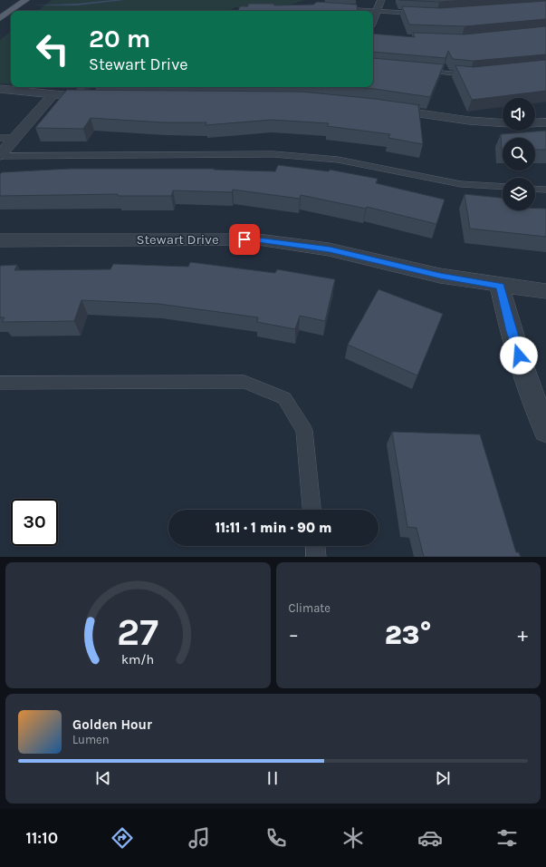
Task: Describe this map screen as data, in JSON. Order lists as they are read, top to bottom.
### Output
{
  "streets": {
    "street": ["Stewart Drive"]
  },
  "page": {
    "turn": ["20 m", "Stewart Drive"],
    "limit": "30",
    "trip": "11:11 · 1 min · 90 m",
    "tile": "Climate",
    "heat": ["−", "23°", "+"],
    "song": ["Golden Hour", "Lumen"],
    "tabs": "11:10",
    "gauge": ["27", "km/h"]
  }
}
